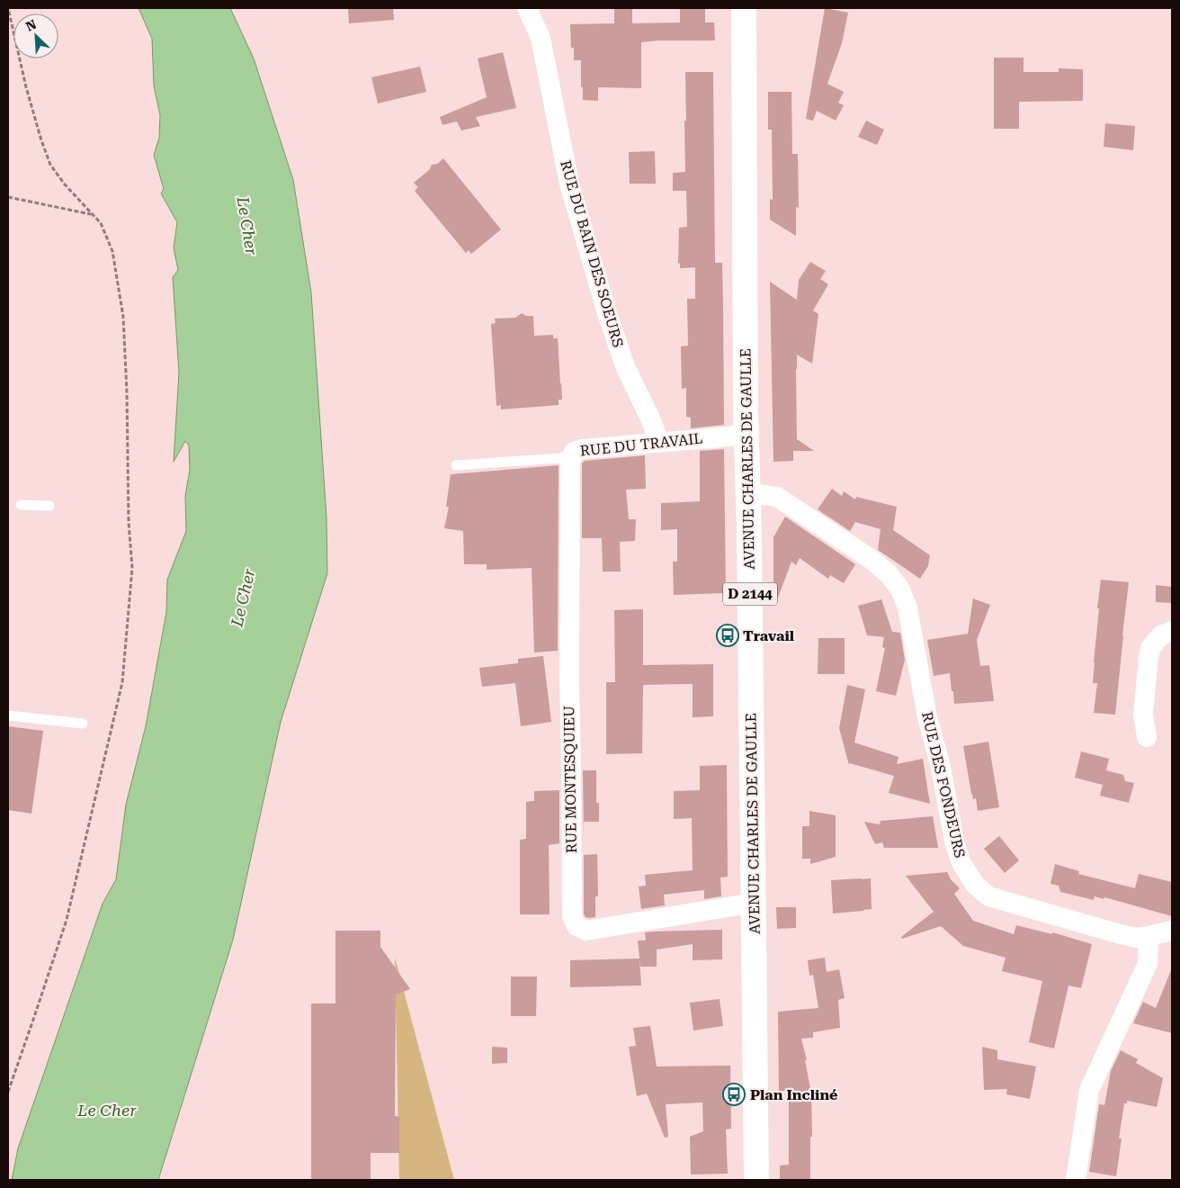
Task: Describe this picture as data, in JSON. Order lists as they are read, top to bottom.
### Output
{
  "streets": {
    "main road": ["AVENUE CHARLES DE GAULLE", "D 2144"],
    "street": [
      "RUE DU BAIN DES SOEURS",
      "RUE DU TRAVAIL",
      "RUE MONTESQUIEU",
      "RUE DES FONDEURS"
    ]
  },
  "crossings": [
    ["RUE DU BAIN DES SOEURS", "RUE DU TRAVAIL"],
    ["RUE DU TRAVAIL", "AVENUE CHARLES DE GAULLE"],
    ["RUE DU TRAVAIL", "RUE MONTESQUIEU"],
    ["AVENUE CHARLES DE GAULLE", "RUE MONTESQUIEU"],
    ["AVENUE CHARLES DE GAULLE", "RUE DES FONDEURS"]
  ],
  "water": ["Le Cher"],
  "places": {
    "bus stop": ["Travail", "Plan Incliné"]
  },
  "north": "top left"
}
